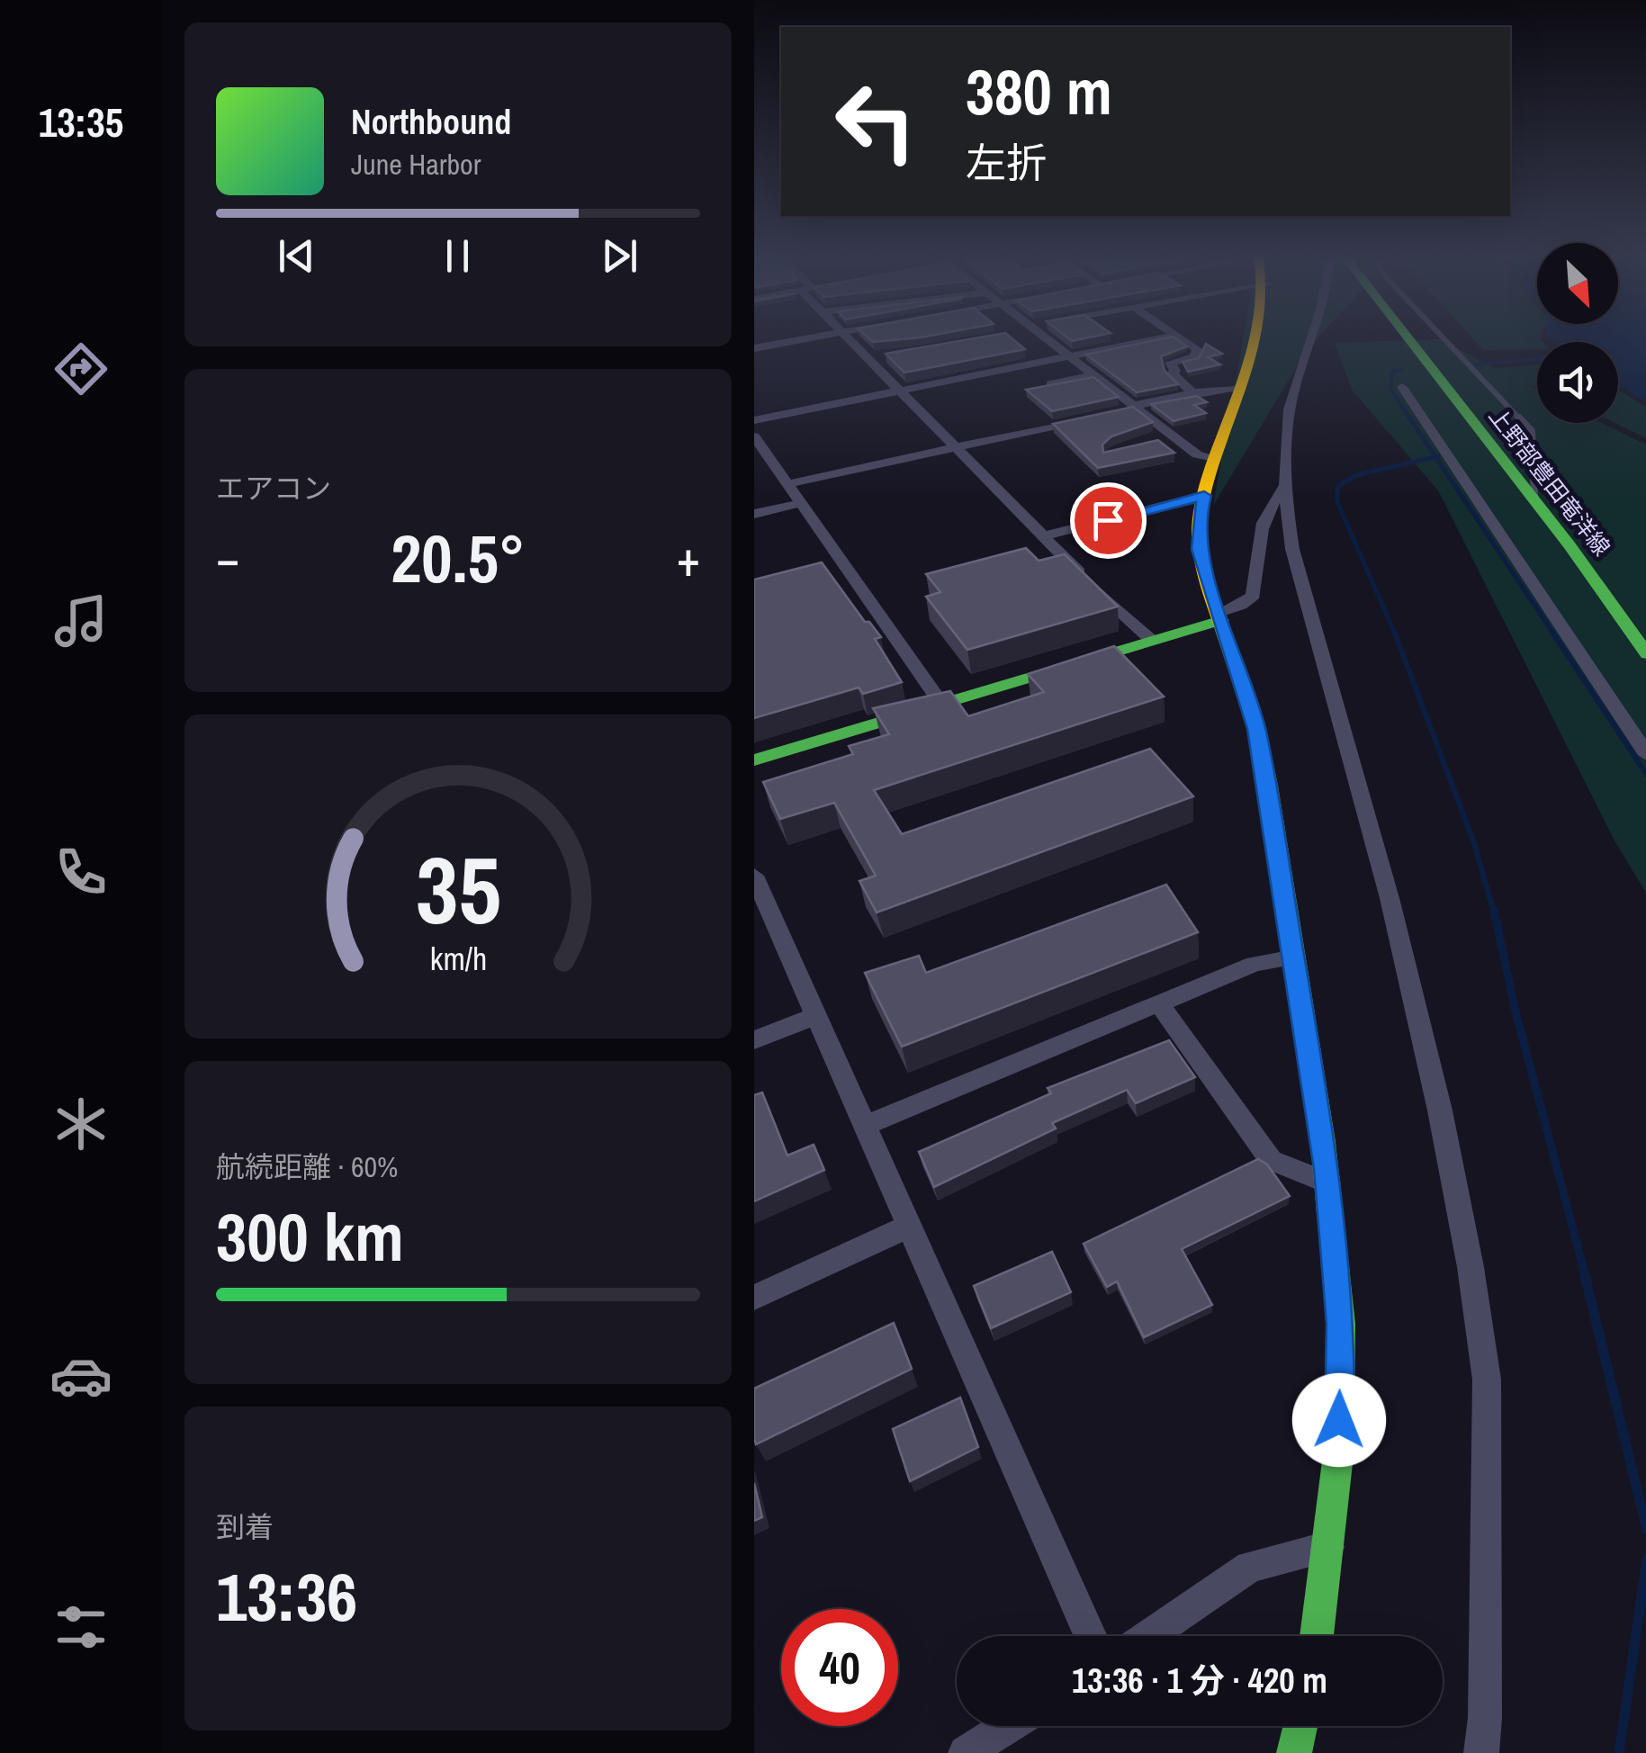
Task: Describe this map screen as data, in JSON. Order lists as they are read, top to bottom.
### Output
{
  "streets": {
    "street": ["上野部豊田竜洋線"]
  },
  "north": "bottom right",
  "page": {
    "tabs": "13:35",
    "turn": ["380 m", "左折"],
    "song": ["Northbound", "June Harbor"],
    "tile": [
      "エアコン",
      ["航続距離 · 60%", "300 km"],
      ["到着", "13:36"]
    ],
    "heat": ["−", "20.5°", "+"],
    "limit": "40",
    "trip": "13:36 · 1 分 · 420 m",
    "gauge": ["35", "km/h"]
  }
}
